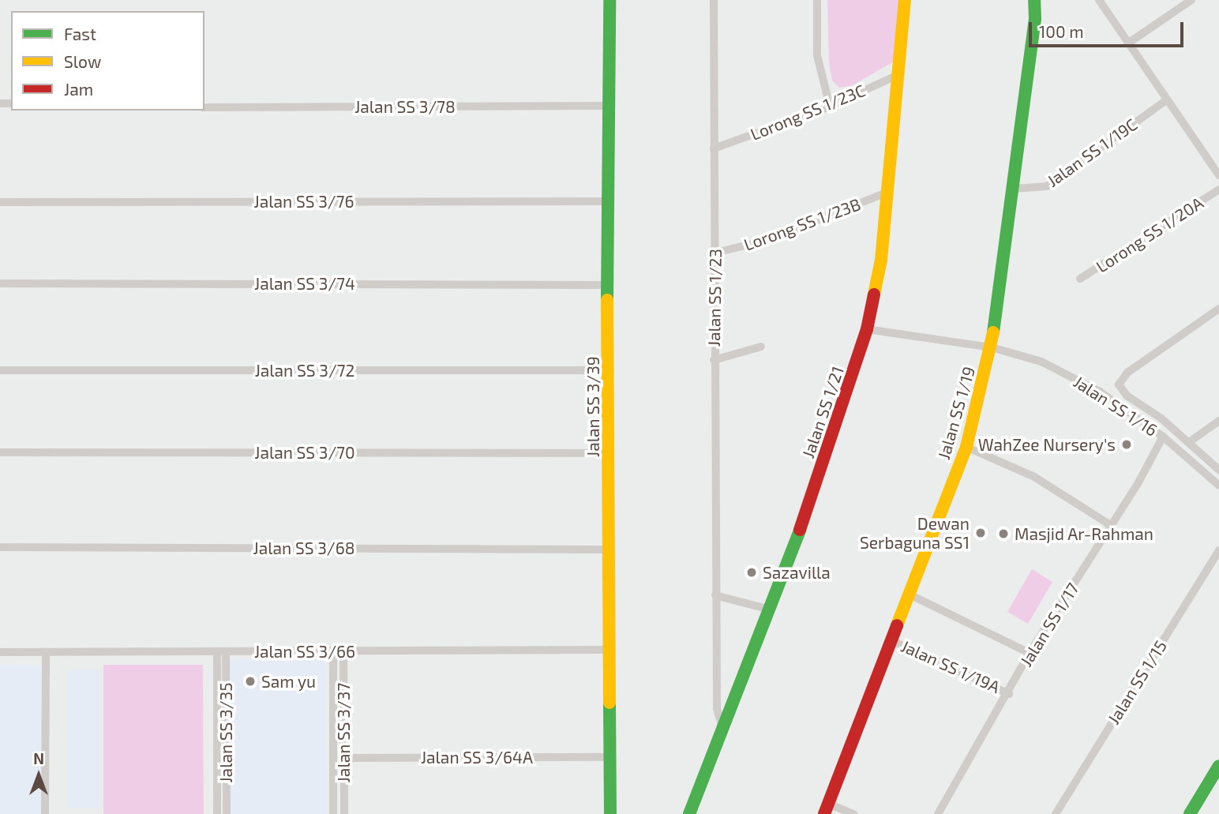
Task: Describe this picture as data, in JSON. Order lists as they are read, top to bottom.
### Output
{
  "streets": {
    "street": [
      "Jalan SS 3/78",
      "Lorong SS 1/23C",
      "Jalan SS 1/19C",
      "Jalan SS 3/76",
      "Lorong SS 1/23B",
      "Lorong SS 1/20A",
      "Jalan SS 3/74",
      "Jalan SS 1/23",
      "Jalan SS 3/72",
      "Jalan SS 1/16",
      "Jalan SS 3/39",
      "Jalan SS 1/21",
      "Jalan SS 1/19",
      "Jalan SS 3/70",
      "Jalan SS 3/68",
      "Jalan SS 1/17",
      "Jalan SS 3/66",
      "Jalan SS 1/19A",
      "Jalan SS 1/15",
      "Jalan SS 3/35",
      "Jalan SS 3/37",
      "Jalan SS 3/64A"
    ]
  },
  "crossings": [
    ["Jalan SS 3/78", "Jalan SS 3/39"],
    ["Lorong SS 1/23C", "Jalan SS 1/23"],
    ["Lorong SS 1/23C", "Jalan SS 1/21"],
    ["Jalan SS 1/19C", "Jalan SS 1/19"],
    ["Jalan SS 3/76", "Jalan SS 3/39"],
    ["Lorong SS 1/23B", "Jalan SS 1/23"],
    ["Lorong SS 1/23B", "Jalan SS 1/21"],
    ["Jalan SS 3/74", "Jalan SS 3/39"],
    ["Jalan SS 1/23", "Jalan SS 1/21"],
    ["Jalan SS 3/72", "Jalan SS 3/39"],
    ["Jalan SS 1/16", "Jalan SS 1/21"],
    ["Jalan SS 1/16", "Jalan SS 1/19"],
    ["Jalan SS 1/16", "Jalan SS 1/17"],
    ["Jalan SS 3/39", "Jalan SS 3/70"],
    ["Jalan SS 3/39", "Jalan SS 3/68"],
    ["Jalan SS 3/39", "Jalan SS 3/66"],
    ["Jalan SS 3/39", "Jalan SS 3/64A"],
    ["Jalan SS 1/19", "Jalan SS 1/19A"],
    ["Jalan SS 1/17", "Jalan SS 1/19A"],
    ["Jalan SS 3/66", "Jalan SS 3/35"],
    ["Jalan SS 3/66", "Jalan SS 3/37"],
    ["Jalan SS 3/37", "Jalan SS 3/64A"]
  ],
  "places": [
    "WahZee Nursery's",
    "Dewan Serbaguna SS1",
    "Masjid Ar-Rahman",
    "Sazavilla",
    "Sam yu"
  ],
  "legend": ["Fast", "Slow", "Jam"],
  "scale_bar": "100 m",
  "north": "top"
}
